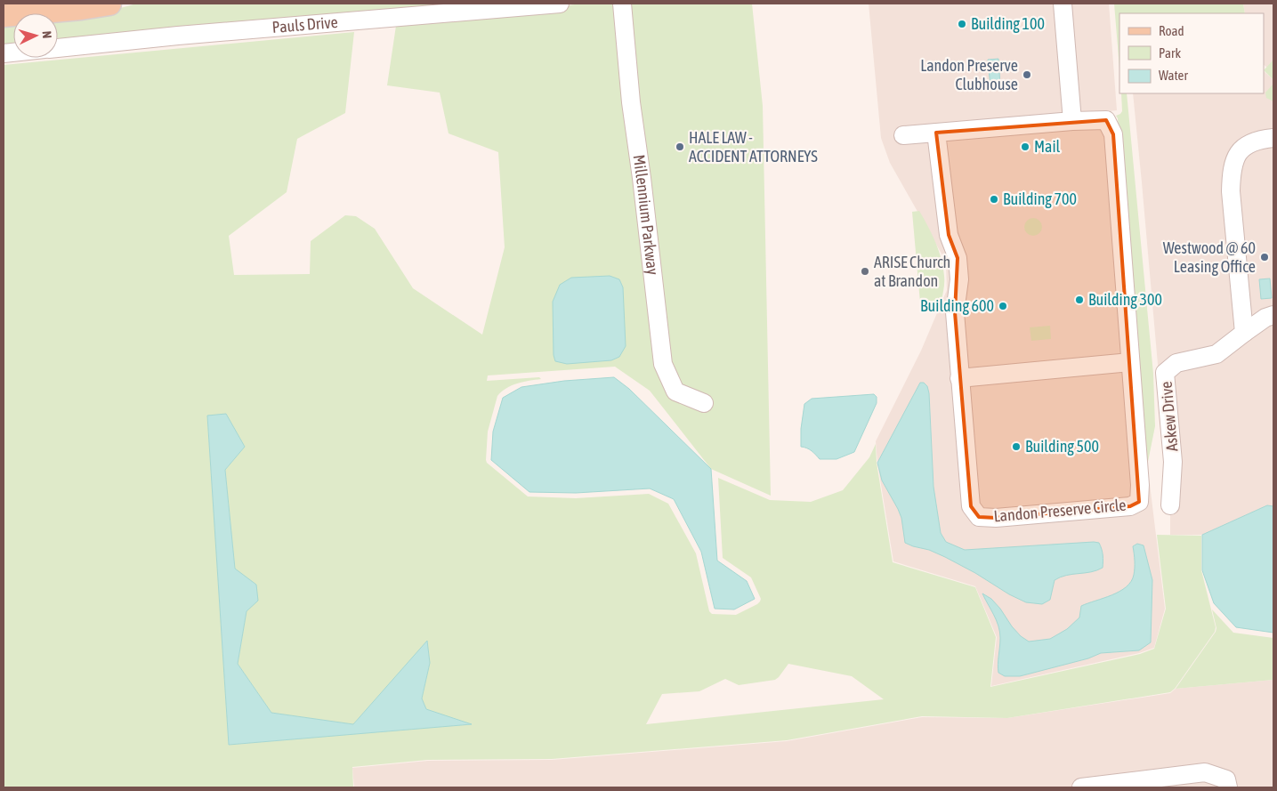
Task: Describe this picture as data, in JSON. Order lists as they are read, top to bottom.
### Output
{
  "streets": {
    "street": [
      "Pauls Drive",
      "Millennium Parkway",
      "Askew Drive",
      "Landon Preserve Circle"
    ]
  },
  "places": [
    "Building 100",
    "Landon Preserve Clubhouse",
    "HALE LAW - ACCIDENT ATTORNEYS",
    "Mail",
    "Building 700",
    "Westwood @ 60 Leasing Office",
    "ARISE Church at Brandon",
    "Building 300",
    "Building 600",
    "Building 500"
  ],
  "legend": ["Road", "Park", "Water"],
  "north": "right"
}
